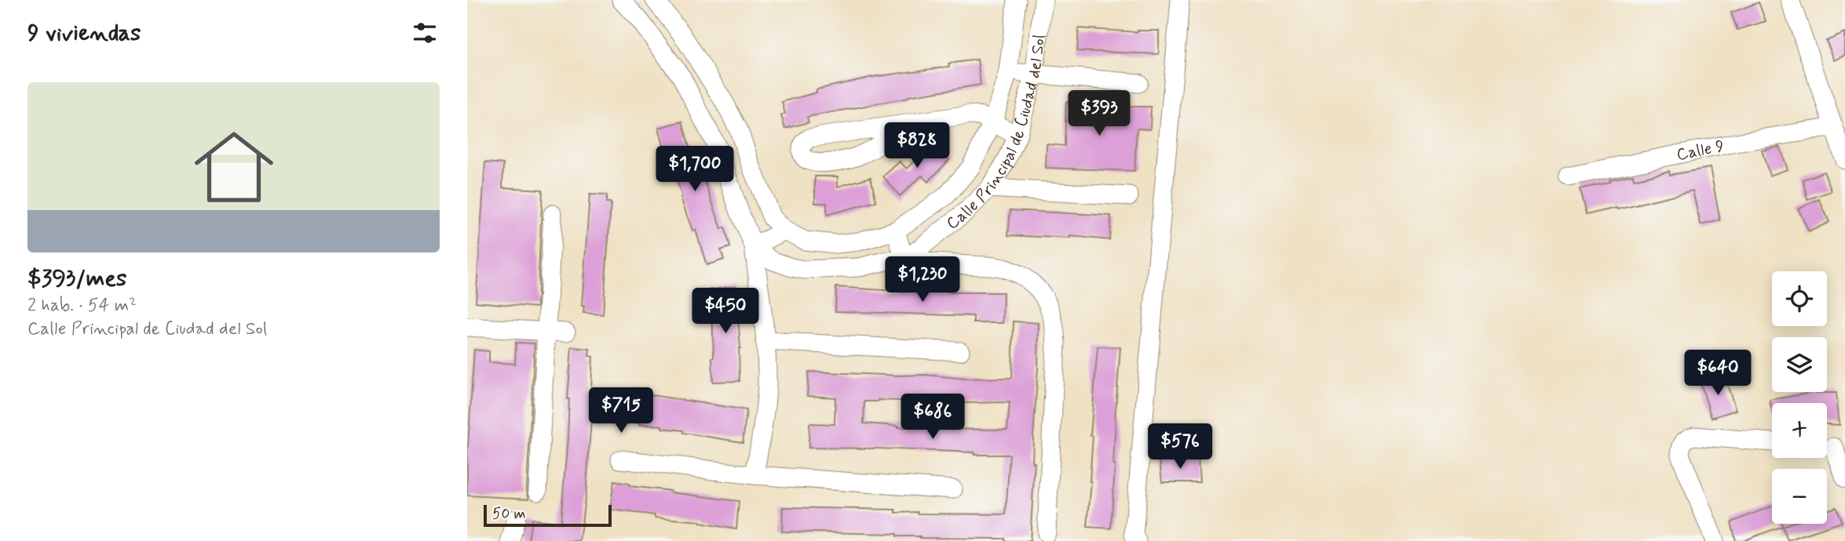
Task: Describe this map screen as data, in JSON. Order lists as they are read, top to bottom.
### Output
{
  "streets": {
    "street": ["Calle Principal de Ciudad del Sol", "Calle 9"]
  },
  "scale_bar": "50 m",
  "page": {
    "heading": "9 viviendas",
    "list": [
      {
        "name": "$393/mes",
        "note": "2 hab. · 54 m² · Calle Principal de Ciudad del Sol"
      }
    ],
    "price": [
      "$393",
      "$828",
      "$1,700",
      "$1,230",
      "$450",
      "$640",
      "$715",
      "$686",
      "$576"
    ],
    "map_buttons": ["+", "−"],
    "scale": "50 m"
  }
}
